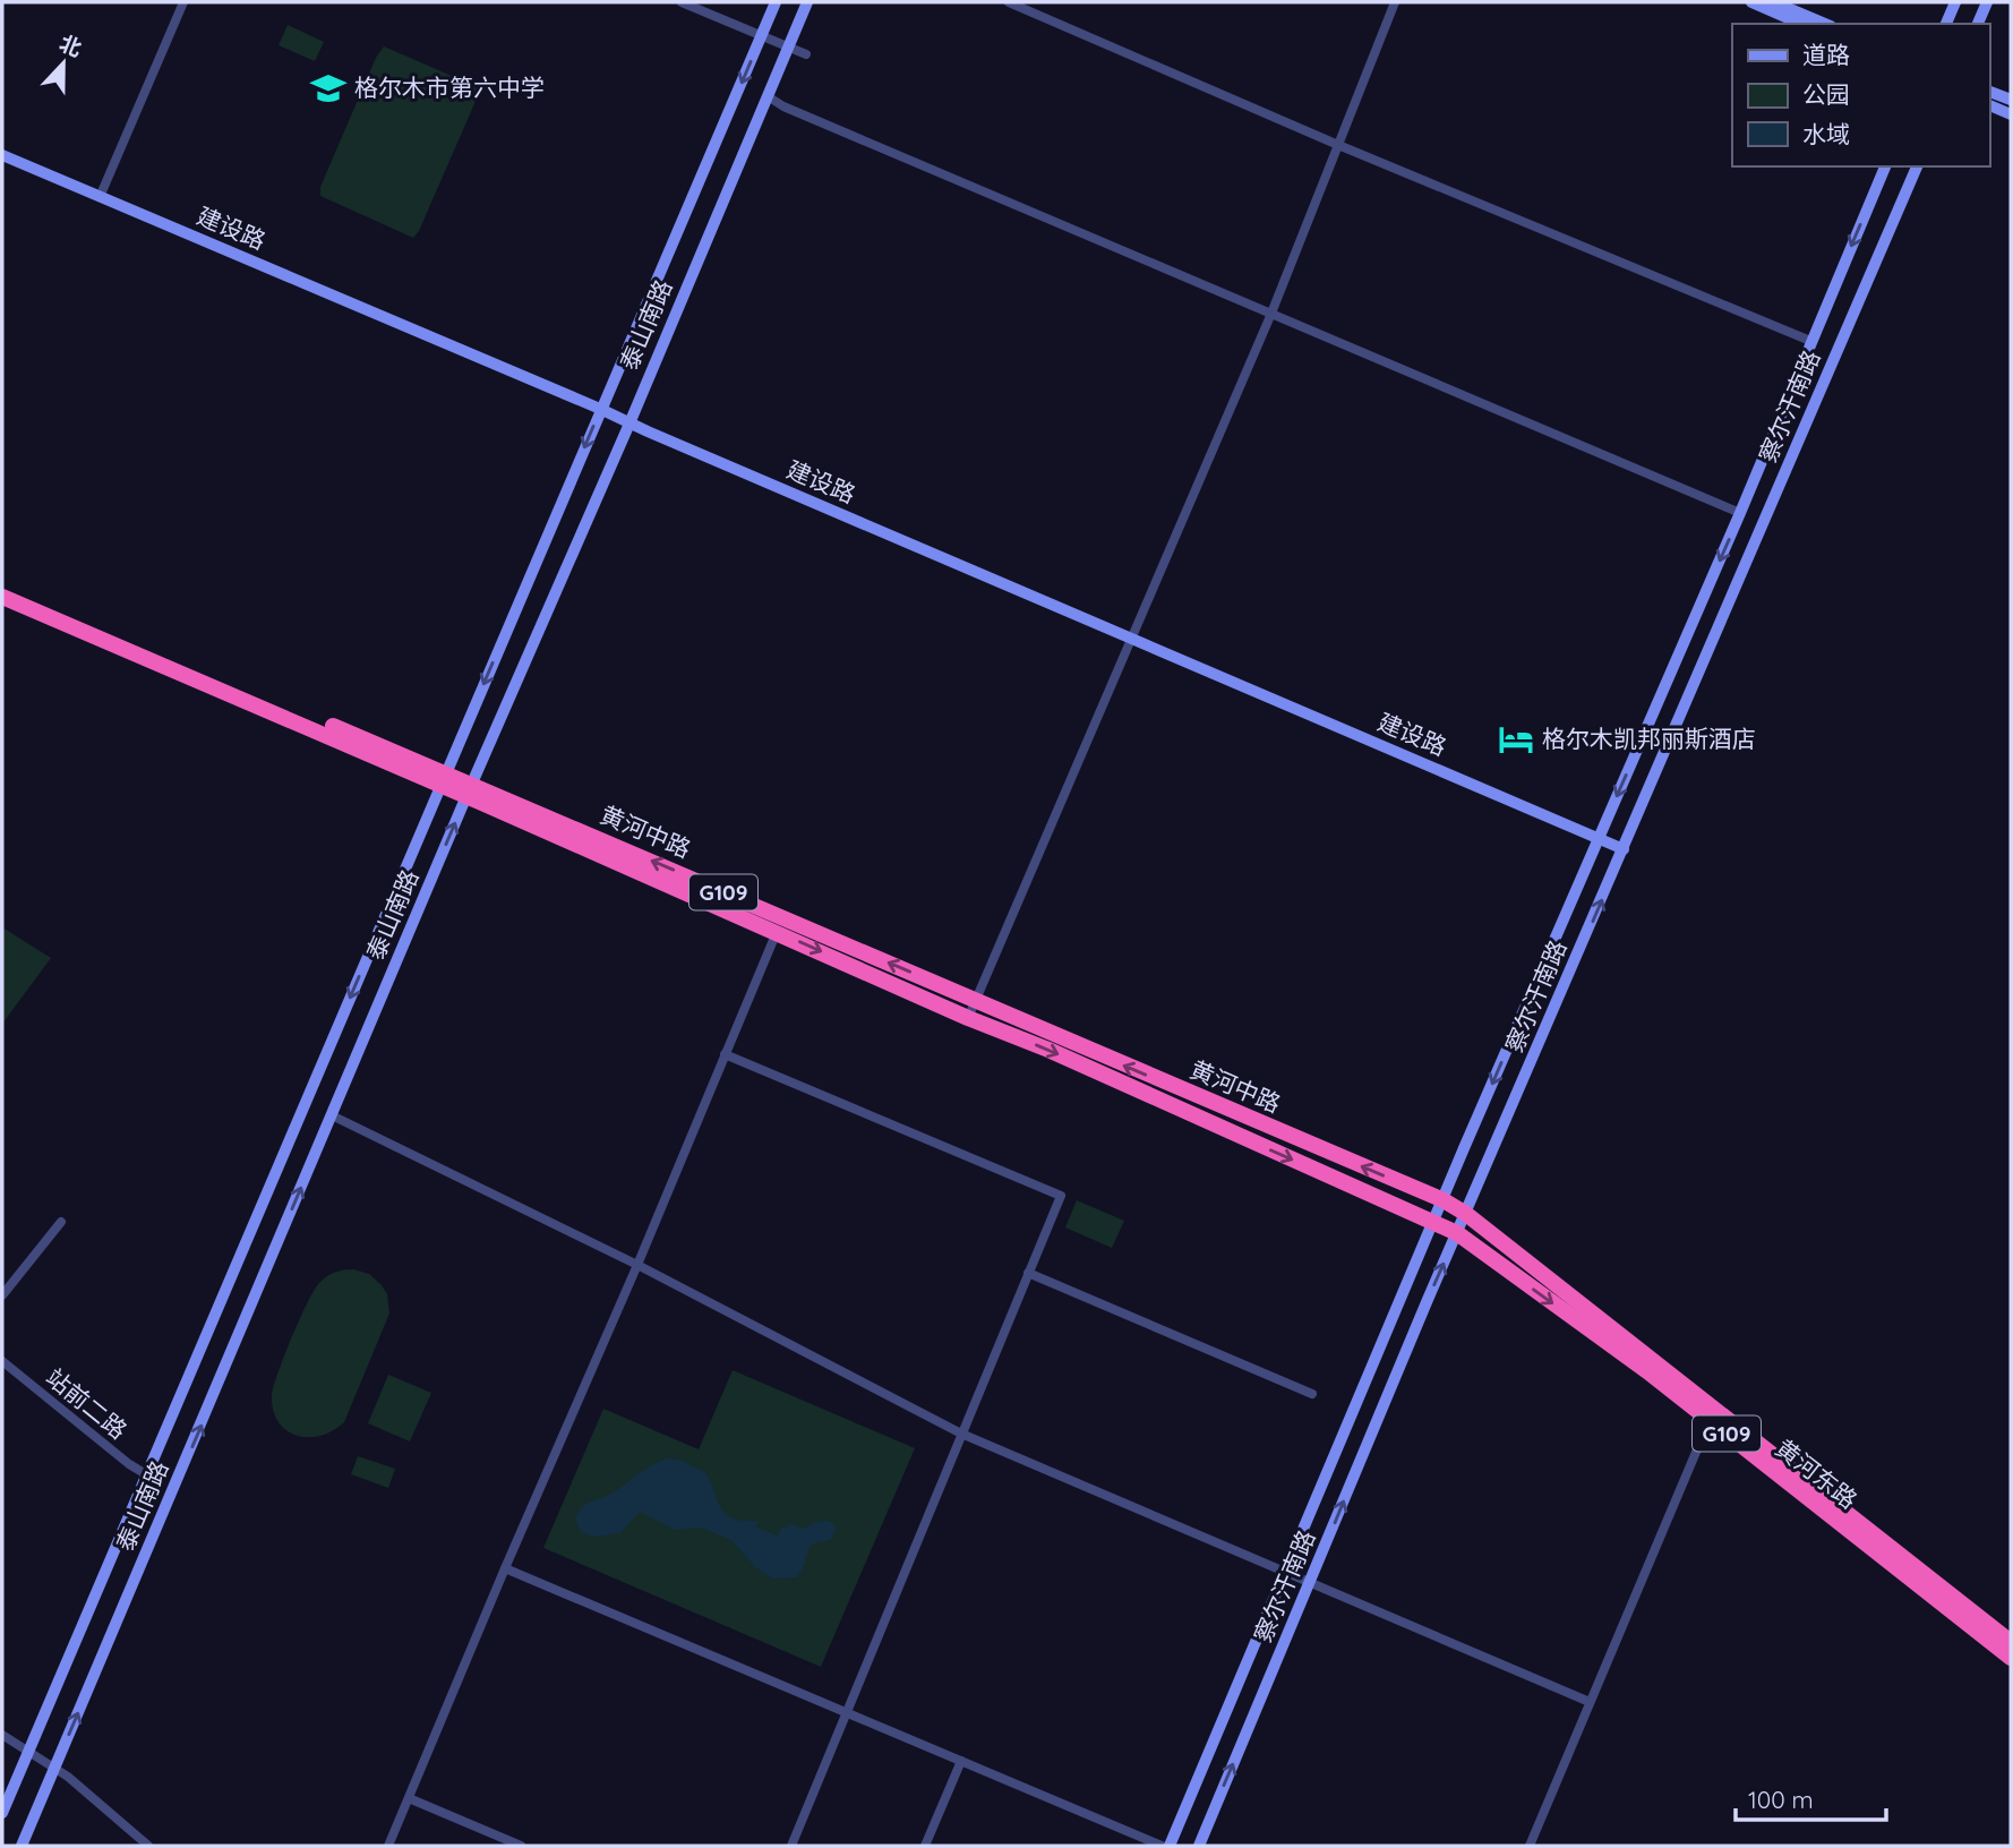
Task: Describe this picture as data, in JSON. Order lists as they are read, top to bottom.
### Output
{
  "streets": {
    "highway": ["黄河中路", "G109", "黄河东路"],
    "street": [
      "建设路",
      "泰山南路",
      "察尔汗南路",
      "站前二路"
    ]
  },
  "crossings": [
    ["建设路", "泰山南路"],
    ["建设路", "察尔汗南路"],
    ["泰山南路", "黄河中路"],
    ["泰山南路", "站前二路"],
    ["察尔汗南路", "黄河中路"],
    ["察尔汗南路", "黄河东路"],
    ["黄河中路", "黄河东路"]
  ],
  "places": {
    "school or university": ["格尔木市第六中学"],
    "hotel": ["格尔木凯邦丽斯酒店"]
  },
  "legend": ["道路", "公园", "水域"],
  "scale_bar": "100 m",
  "north": "top"
}
